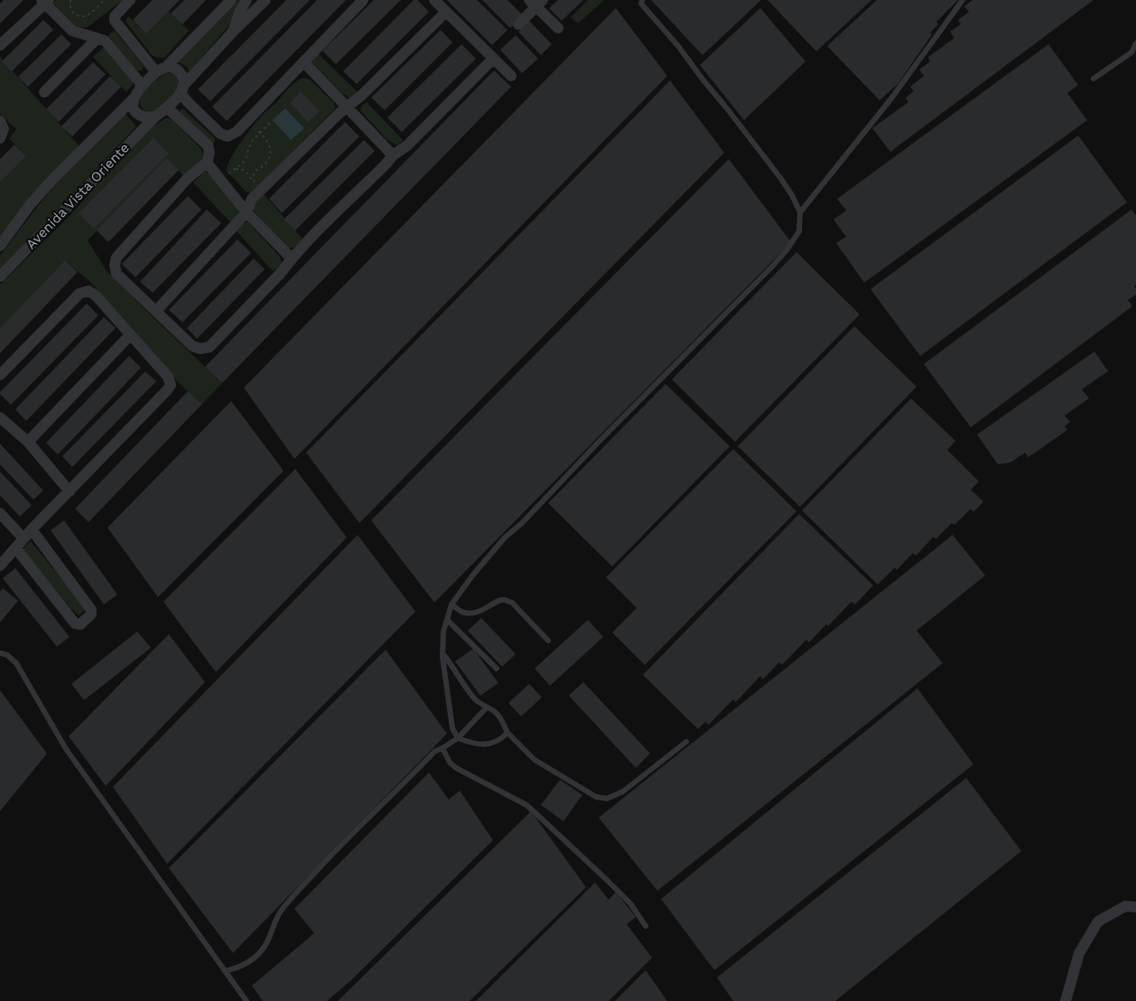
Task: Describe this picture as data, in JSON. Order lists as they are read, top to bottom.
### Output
{
  "streets": {
    "street": ["Avenida Vista Oriente"]
  }
}
